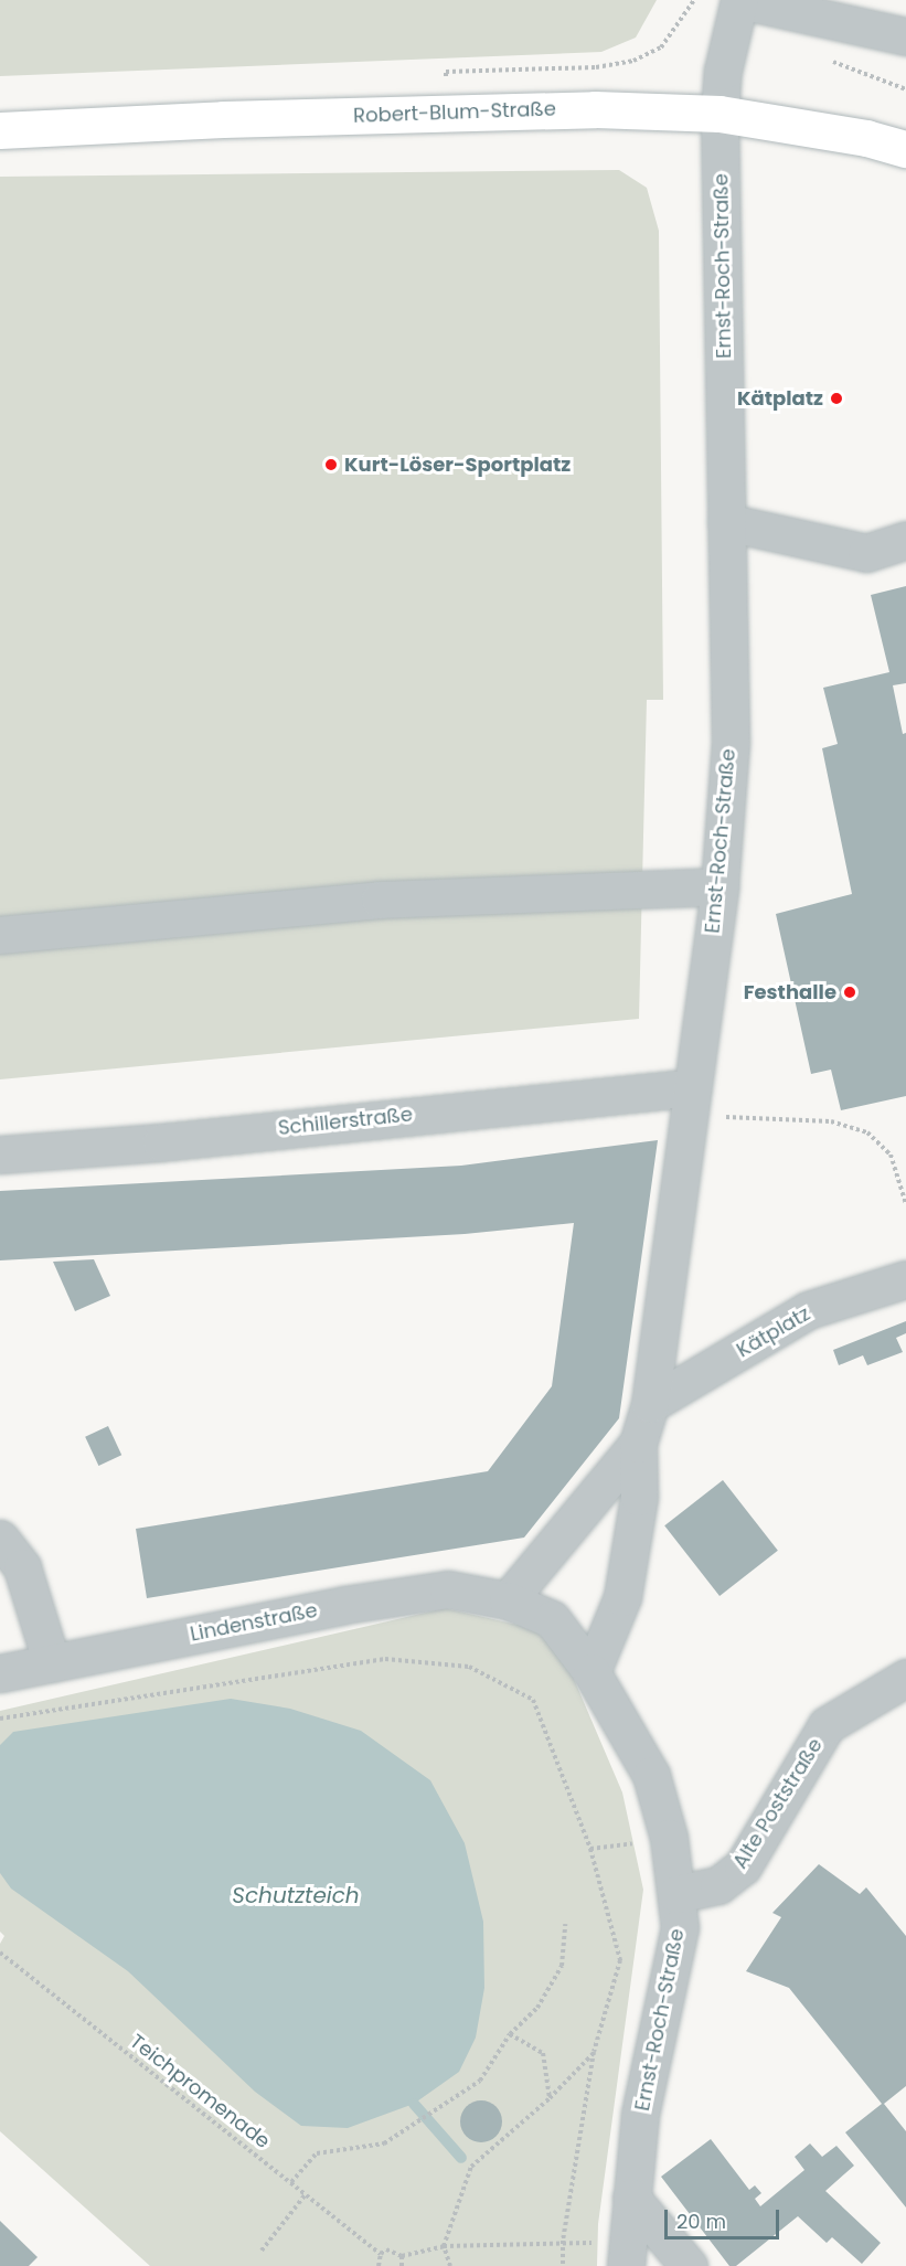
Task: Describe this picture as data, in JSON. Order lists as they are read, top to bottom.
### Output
{
  "streets": {
    "main road": ["Robert-Blum-Straße"],
    "street": [
      "Ernst-Roch-Straße",
      "Schillerstraße",
      "Kätplatz",
      "Lindenstraße",
      "Alte Poststraße"
    ],
    "path": ["Teichpromenade"]
  },
  "crossings": [
    ["Robert-Blum-Straße", "Ernst-Roch-Straße"],
    ["Ernst-Roch-Straße", "Schillerstraße"],
    ["Ernst-Roch-Straße", "Kätplatz"],
    ["Ernst-Roch-Straße", "Lindenstraße"],
    ["Ernst-Roch-Straße", "Alte Poststraße"]
  ],
  "water": ["Schutzteich"],
  "places": ["Kätplatz", "Kurt-Löser-Sportplatz", "Festhalle"],
  "scale_bar": "20 m"
}
